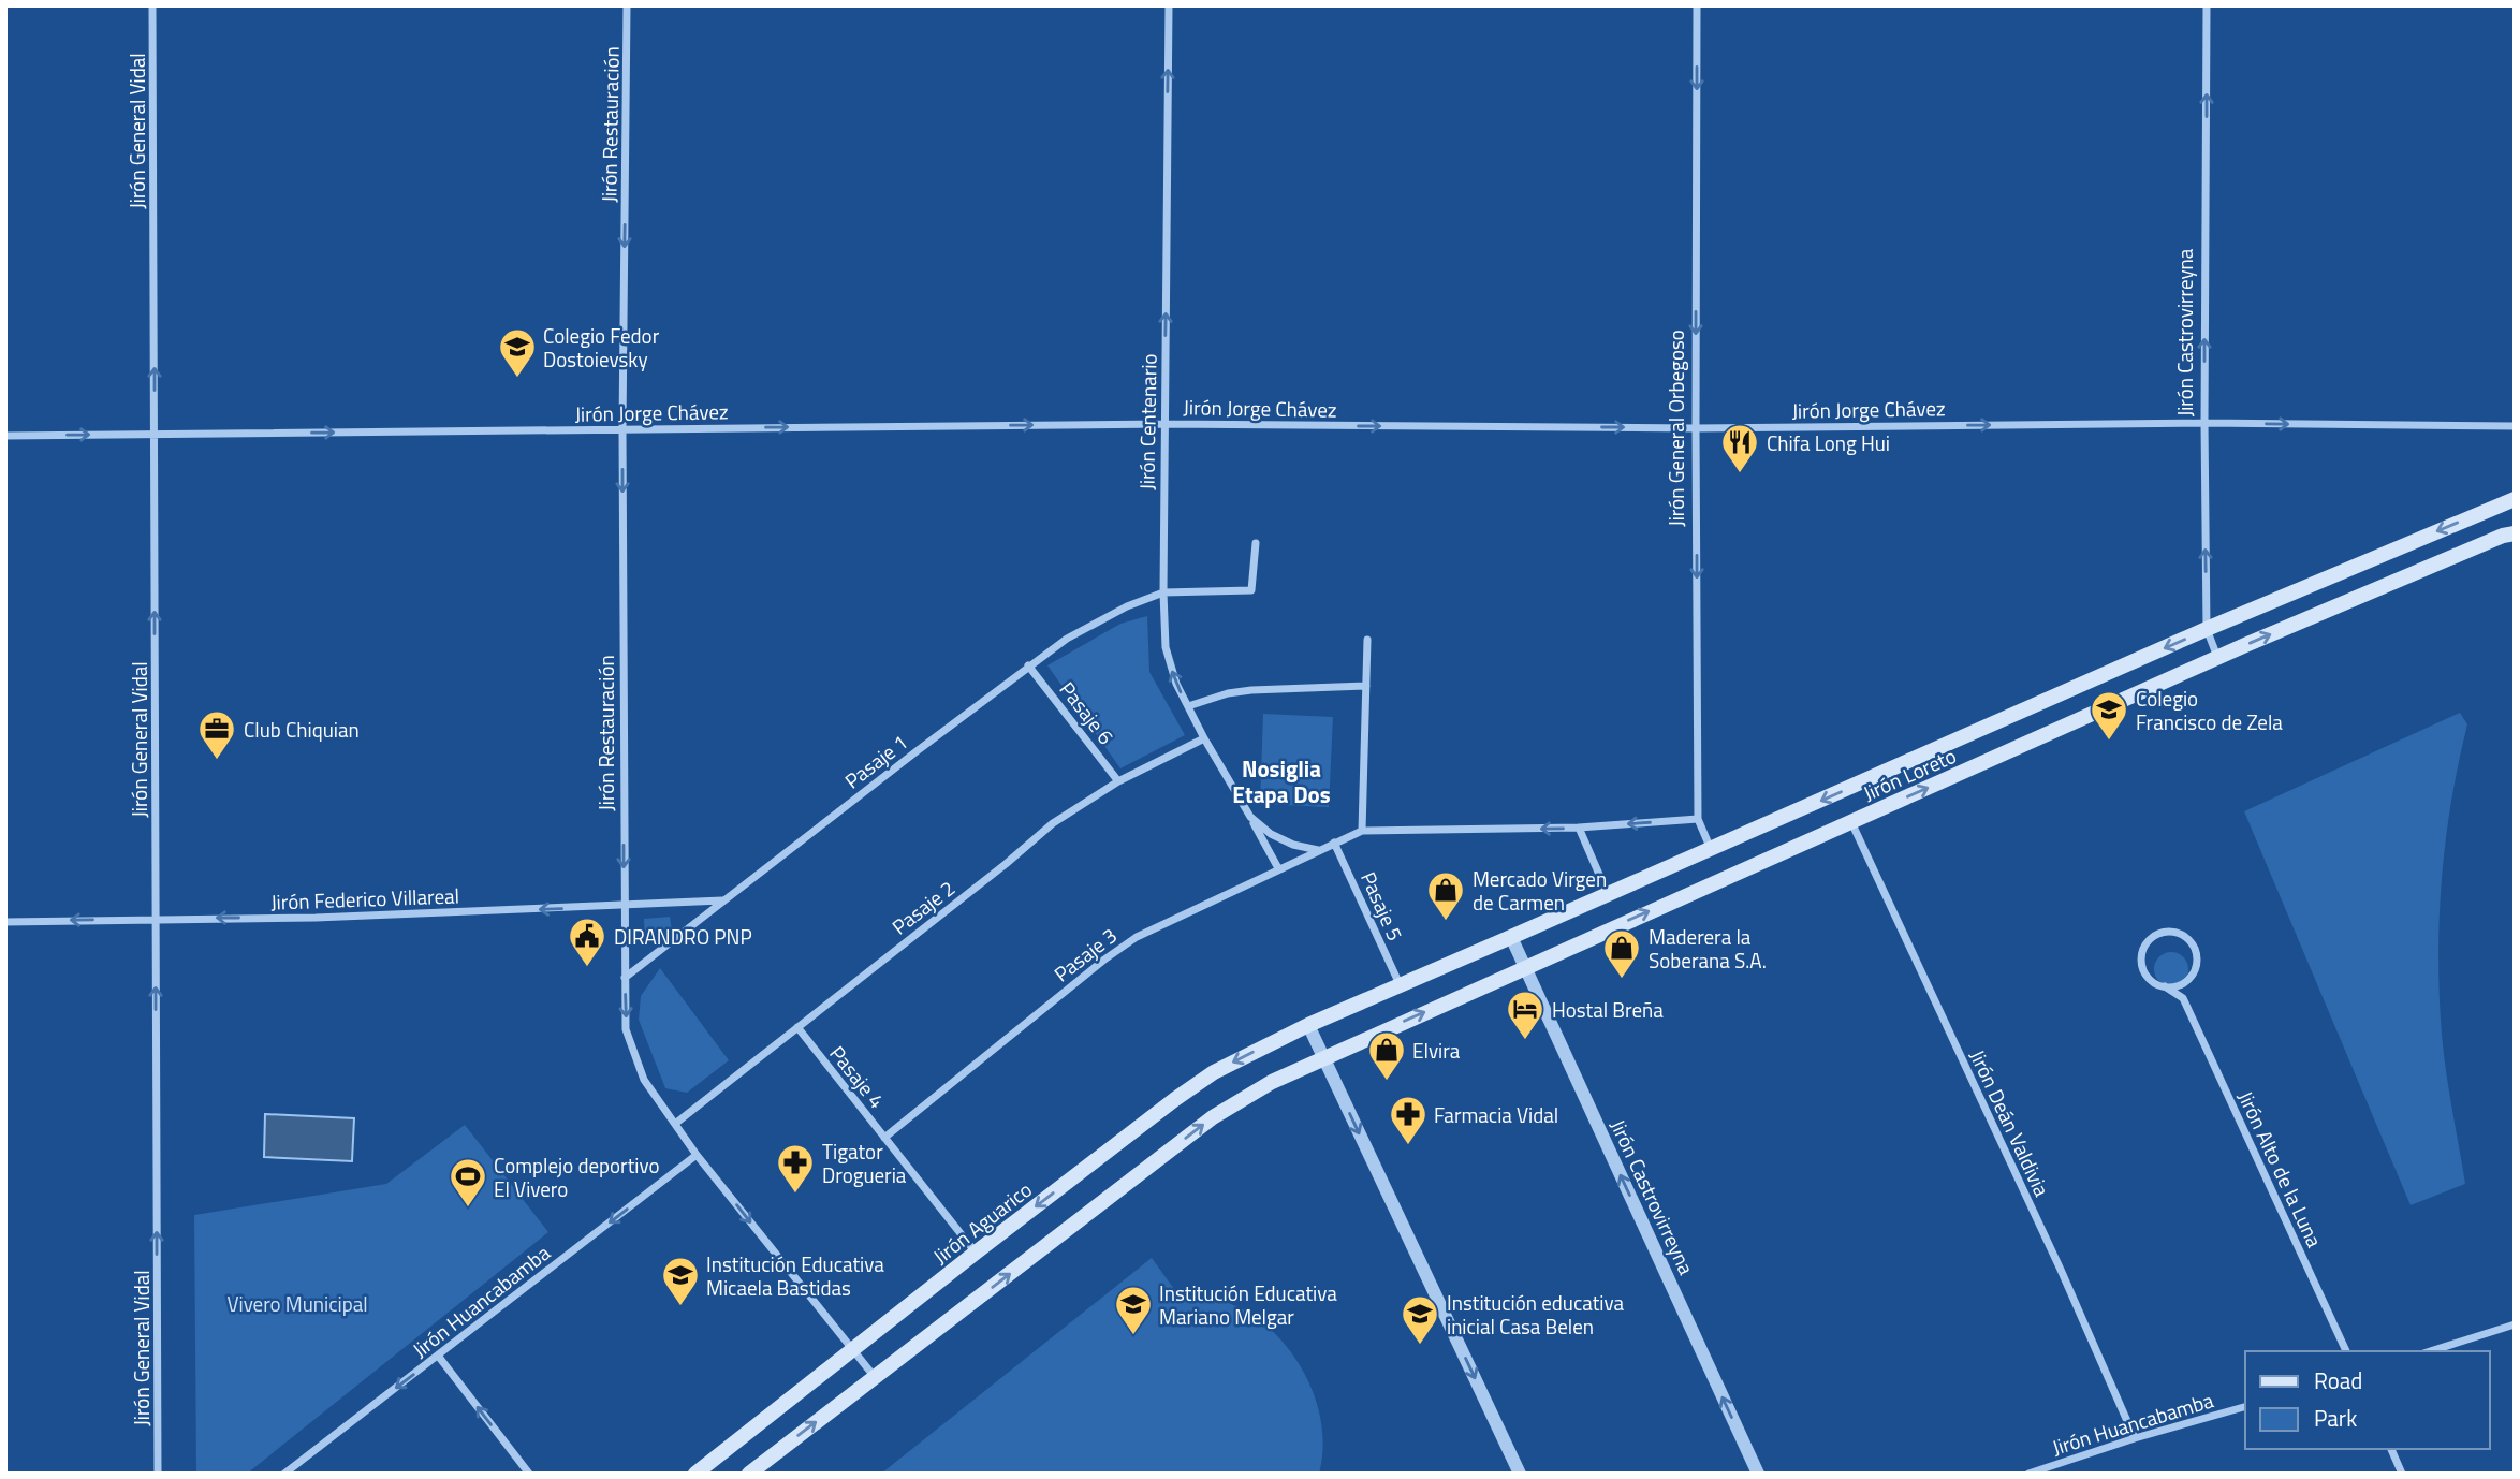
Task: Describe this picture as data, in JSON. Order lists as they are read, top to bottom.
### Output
{
  "streets": {
    "main road": ["Jirón Loreto", "Jirón Aguarico"],
    "street": [
      "Jirón Restauración",
      "Jirón General Vidal",
      "Jirón Castrovirreyna",
      "Jirón Jorge Chávez",
      "Jirón Centenario",
      "Jirón General Orbegoso",
      "Pasaje 6",
      "Pasaje 1",
      "Jirón Federico Villareal",
      "Pasaje 5",
      "Pasaje 2",
      "Pasaje 3",
      "Pasaje 4",
      "Jirón Deán Valdivia",
      "Jirón Alto de la Luna",
      "Jirón Huancabamba"
    ]
  },
  "crossings": [
    ["Jirón Restauración", "Jirón Jorge Chávez"],
    ["Jirón Restauración", "Pasaje 1"],
    ["Jirón Restauración", "Jirón Federico Villareal"],
    ["Jirón Restauración", "Pasaje 2"],
    ["Jirón Restauración", "Jirón Aguarico"],
    ["Jirón Restauración", "Jirón Huancabamba"],
    ["Jirón General Vidal", "Jirón Jorge Chávez"],
    ["Jirón General Vidal", "Jirón Federico Villareal"],
    ["Jirón Castrovirreyna", "Jirón Jorge Chávez"],
    ["Jirón Castrovirreyna", "Jirón Loreto"],
    ["Jirón Jorge Chávez", "Jirón Centenario"],
    ["Jirón Jorge Chávez", "Jirón General Orbegoso"],
    ["Jirón Centenario", "Pasaje 1"],
    ["Jirón Centenario", "Pasaje 2"],
    ["Jirón Centenario", "Pasaje 3"],
    ["Jirón General Orbegoso", "Jirón Loreto"],
    ["Pasaje 6", "Pasaje 1"],
    ["Pasaje 6", "Pasaje 2"],
    ["Pasaje 1", "Jirón Federico Villareal"],
    ["Jirón Loreto", "Pasaje 5"],
    ["Jirón Loreto", "Jirón Deán Valdivia"],
    ["Jirón Loreto", "Jirón Aguarico"],
    ["Pasaje 5", "Pasaje 3"],
    ["Pasaje 2", "Pasaje 4"],
    ["Pasaje 3", "Pasaje 4"],
    ["Pasaje 4", "Jirón Aguarico"],
    ["Jirón Deán Valdivia", "Jirón Huancabamba"]
  ],
  "one_way": [
    "Jirón Restauración",
    "Jirón General Vidal",
    "Jirón Castrovirreyna",
    "Jirón Jorge Chávez",
    "Jirón Centenario",
    "Jirón General Orbegoso",
    "Jirón Federico Villareal",
    "Jirón Huancabamba"
  ],
  "districts": ["Nosiglia Etapa Dos"],
  "parks": ["Vivero Municipal"],
  "places": {
    "school or university": [
      "Colegio Fedor Dostoievsky",
      "Colegio Francisco de Zela",
      "Institución Educativa Micaela Bastidas",
      "Institución Educativa Mariano Melgar",
      "Institución educativa inicial Casa Belen"
    ],
    "restaurant": ["Chifa Long Hui"],
    "office": ["Club Chiquian"],
    "shop": ["Mercado Virgen de Carmen", "Maderera la Soberana S.A.", "Elvira"],
    "public building": ["DIRANDRO PNP"],
    "hotel": ["Hostal Breña"],
    "pharmacy": ["Farmacia Vidal", "Tigator Drogueria"],
    "sports": ["Complejo deportivo El Vivero"]
  },
  "legend": ["Road", "Park"]
}
